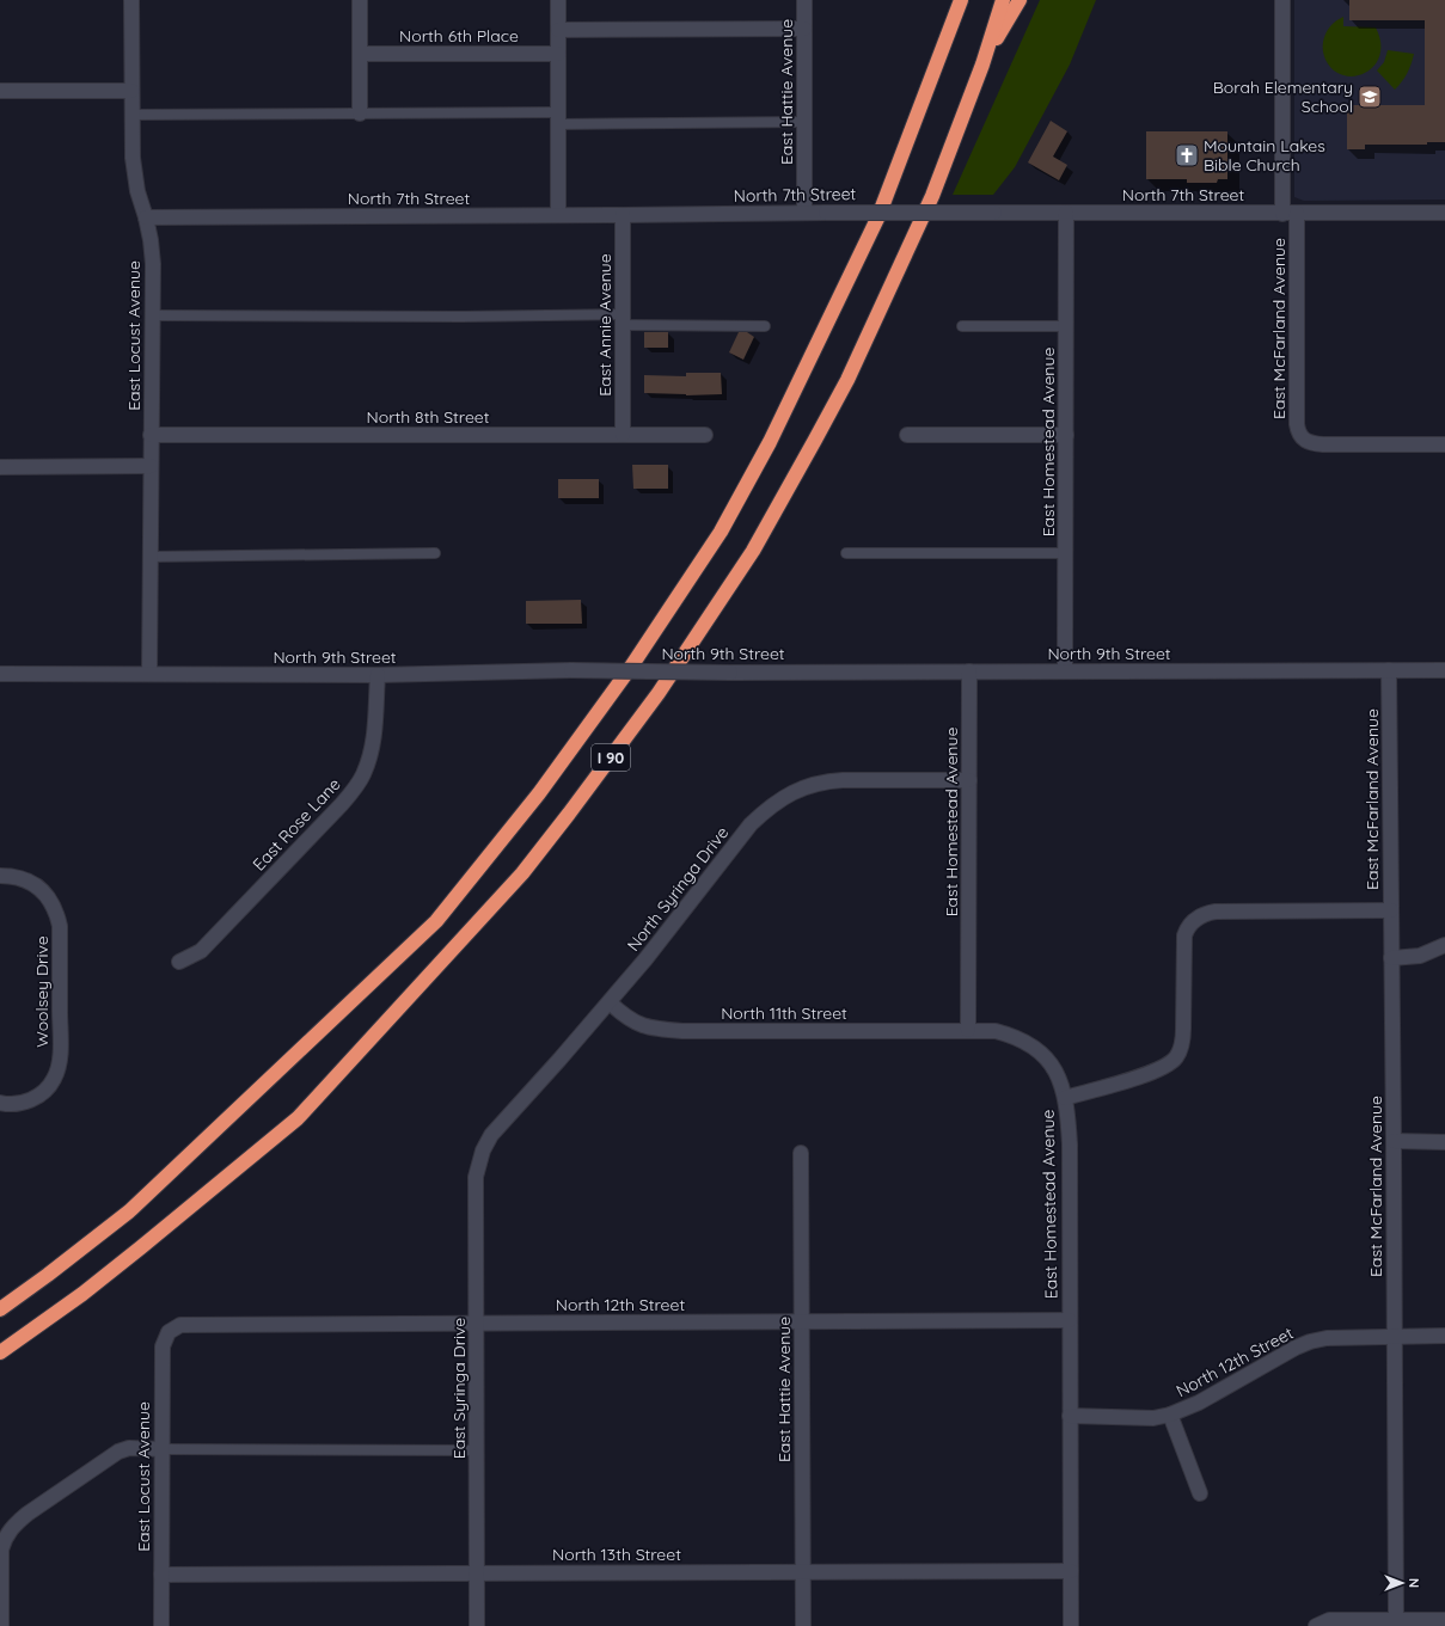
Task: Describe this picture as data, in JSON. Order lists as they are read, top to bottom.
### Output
{
  "streets": {
    "highway": ["I 90"],
    "street": [
      "North 6th Place",
      "East Hattie Avenue",
      "North 7th Street",
      "East Annie Avenue",
      "East McFarland Avenue",
      "East Locust Avenue",
      "North 8th Street",
      "East Homestead Avenue",
      "North 9th Street",
      "East Rose Lane",
      "North Syringa Drive",
      "Woolsey Drive",
      "North 11th Street",
      "North 12th Street",
      "East Syringa Drive",
      "North 13th Street"
    ]
  },
  "crossings": [
    ["East Hattie Avenue", "North 7th Street"],
    ["East Hattie Avenue", "North 12th Street"],
    ["East Hattie Avenue", "North 13th Street"],
    ["North 7th Street", "East Annie Avenue"],
    ["North 7th Street", "East McFarland Avenue"],
    ["North 7th Street", "East Locust Avenue"],
    ["North 7th Street", "East Homestead Avenue"],
    ["East Annie Avenue", "North 8th Street"],
    ["East McFarland Avenue", "North 9th Street"],
    ["East McFarland Avenue", "North 12th Street"],
    ["East Locust Avenue", "North 8th Street"],
    ["East Locust Avenue", "North 9th Street"],
    ["East Locust Avenue", "North 12th Street"],
    ["East Locust Avenue", "North 13th Street"],
    ["East Homestead Avenue", "North 9th Street"],
    ["East Homestead Avenue", "North Syringa Drive"],
    ["East Homestead Avenue", "North 11th Street"],
    ["East Homestead Avenue", "North 12th Street"],
    ["East Homestead Avenue", "North 13th Street"],
    ["North 9th Street", "East Rose Lane"],
    ["North Syringa Drive", "North 11th Street"],
    ["North Syringa Drive", "East Syringa Drive"],
    ["North 12th Street", "East Syringa Drive"],
    ["East Syringa Drive", "North 13th Street"]
  ],
  "places": {
    "school or university": ["Borah Elementary School"],
    "church": ["Mountain Lakes Bible Church"]
  },
  "north": "right"
}
